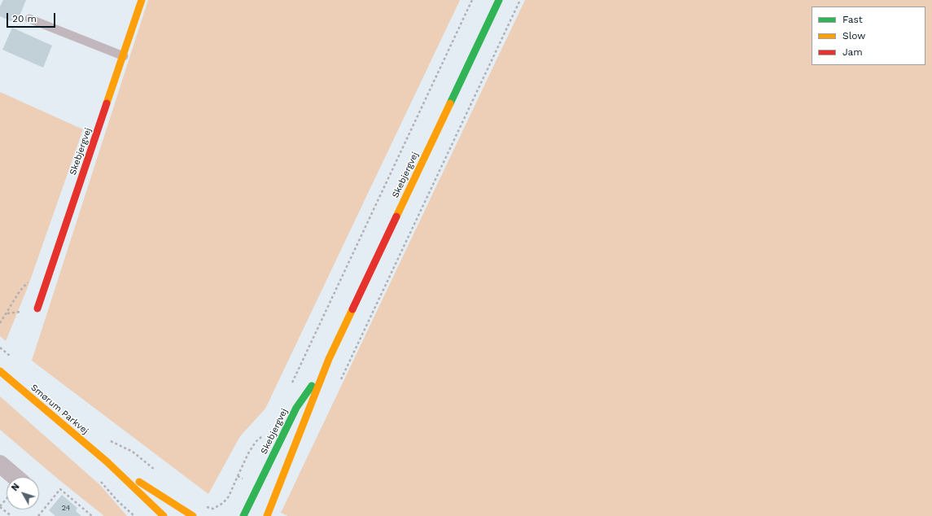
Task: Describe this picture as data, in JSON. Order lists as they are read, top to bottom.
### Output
{
  "streets": {
    "street": ["Skebjergvej", "Smørum Parkvej"]
  },
  "house_numbers": ["24"],
  "legend": ["Fast", "Slow", "Jam"],
  "scale_bar": "20 m",
  "north": "top left"
}
